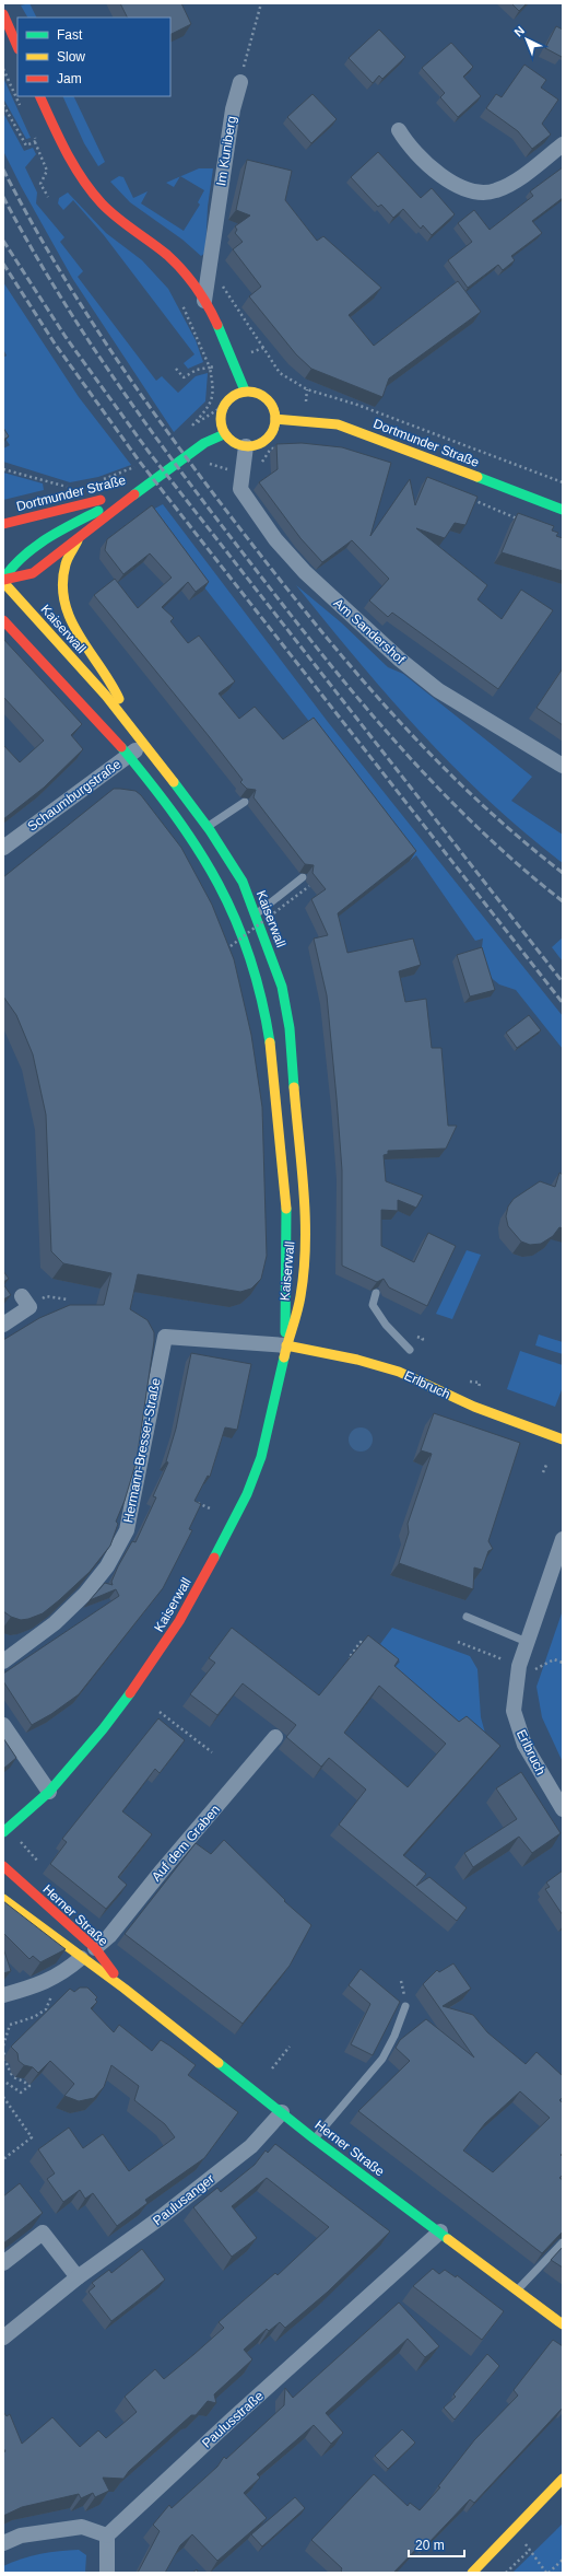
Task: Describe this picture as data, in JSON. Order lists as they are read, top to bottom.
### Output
{
  "streets": {
    "main road": [
      "Dortmunder Straße",
      "Kaiserwall",
      "Erlbruch",
      "Herner Straße"
    ],
    "street": [
      "Im Kuniberg",
      "Am Sandershof",
      "Schaumburgstraße",
      "Hermann-Bresser-Straße",
      "Auf dem Graben",
      "Paulusanger",
      "Paulusstraße"
    ]
  },
  "crossings": [
    ["Dortmunder Straße", "Kaiserwall"],
    ["Dortmunder Straße", "Am Sandershof"],
    ["Kaiserwall", "Schaumburgstraße"],
    ["Kaiserwall", "Erlbruch"],
    ["Kaiserwall", "Hermann-Bresser-Straße"],
    ["Erlbruch", "Hermann-Bresser-Straße"],
    ["Auf dem Graben", "Herner Straße"],
    ["Herner Straße", "Paulusanger"],
    ["Herner Straße", "Paulusstraße"]
  ],
  "legend": ["Fast", "Slow", "Jam"],
  "scale_bar": "20 m",
  "north": "top left"
}
